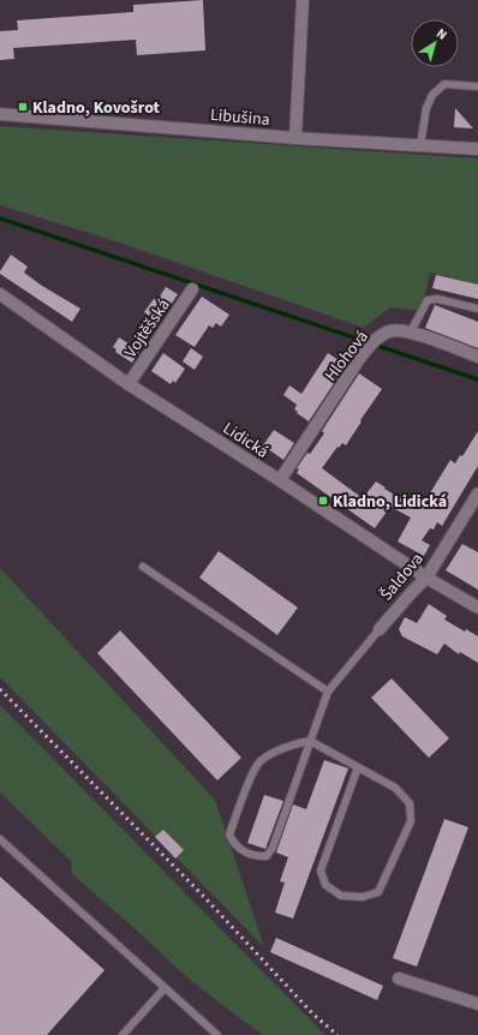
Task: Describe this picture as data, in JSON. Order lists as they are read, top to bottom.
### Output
{
  "streets": {
    "street": [
      "Libušina",
      "Vojtěšská",
      "Hlohová",
      "Lidická",
      "Šaldova"
    ]
  },
  "crossings": [
    ["Vojtěšská", "Lidická"],
    ["Hlohová", "Lidická"],
    ["Lidická", "Šaldova"]
  ],
  "places": {
    "transit": ["Kladno, Kovošrot", "Kladno, Lidická"]
  },
  "north": "top right"
}
